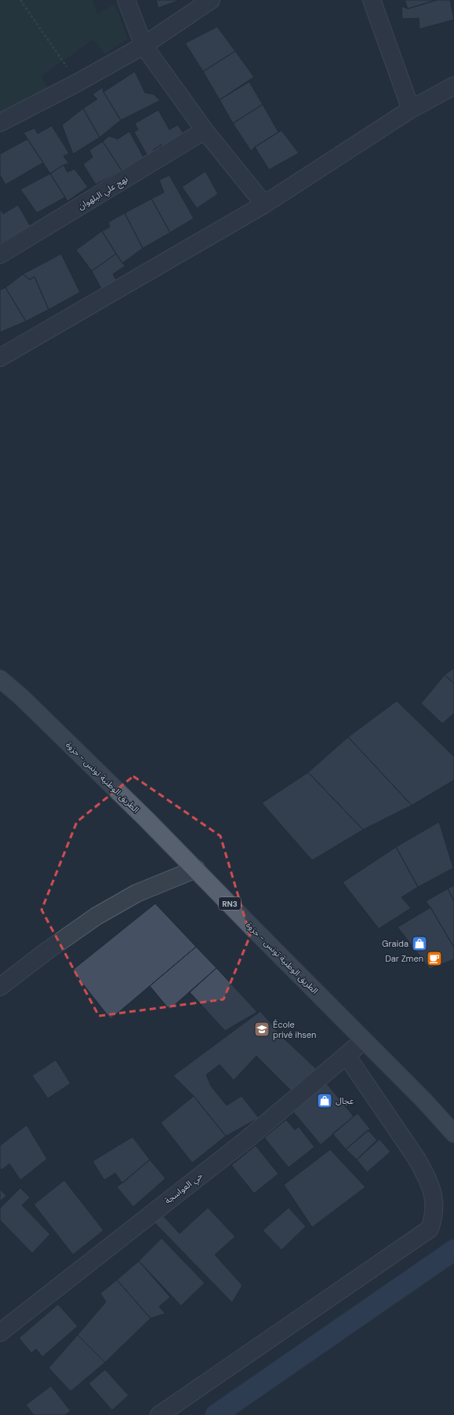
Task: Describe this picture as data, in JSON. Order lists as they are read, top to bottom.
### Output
{
  "streets": {
    "main road": ["الطريق الوطنية تونس - حزوة", "RN3"],
    "street": ["نهج علي البلهوان", "حي العواسجة"]
  },
  "crossings": [
    ["الطريق الوطنية تونس - حزوة", "حي العواسجة"]
  ],
  "places": {
    "shop": ["Graida", "عجال"],
    "cafe": ["Dar Zmen"],
    "school or university": ["École privé ihsen"]
  }
}
